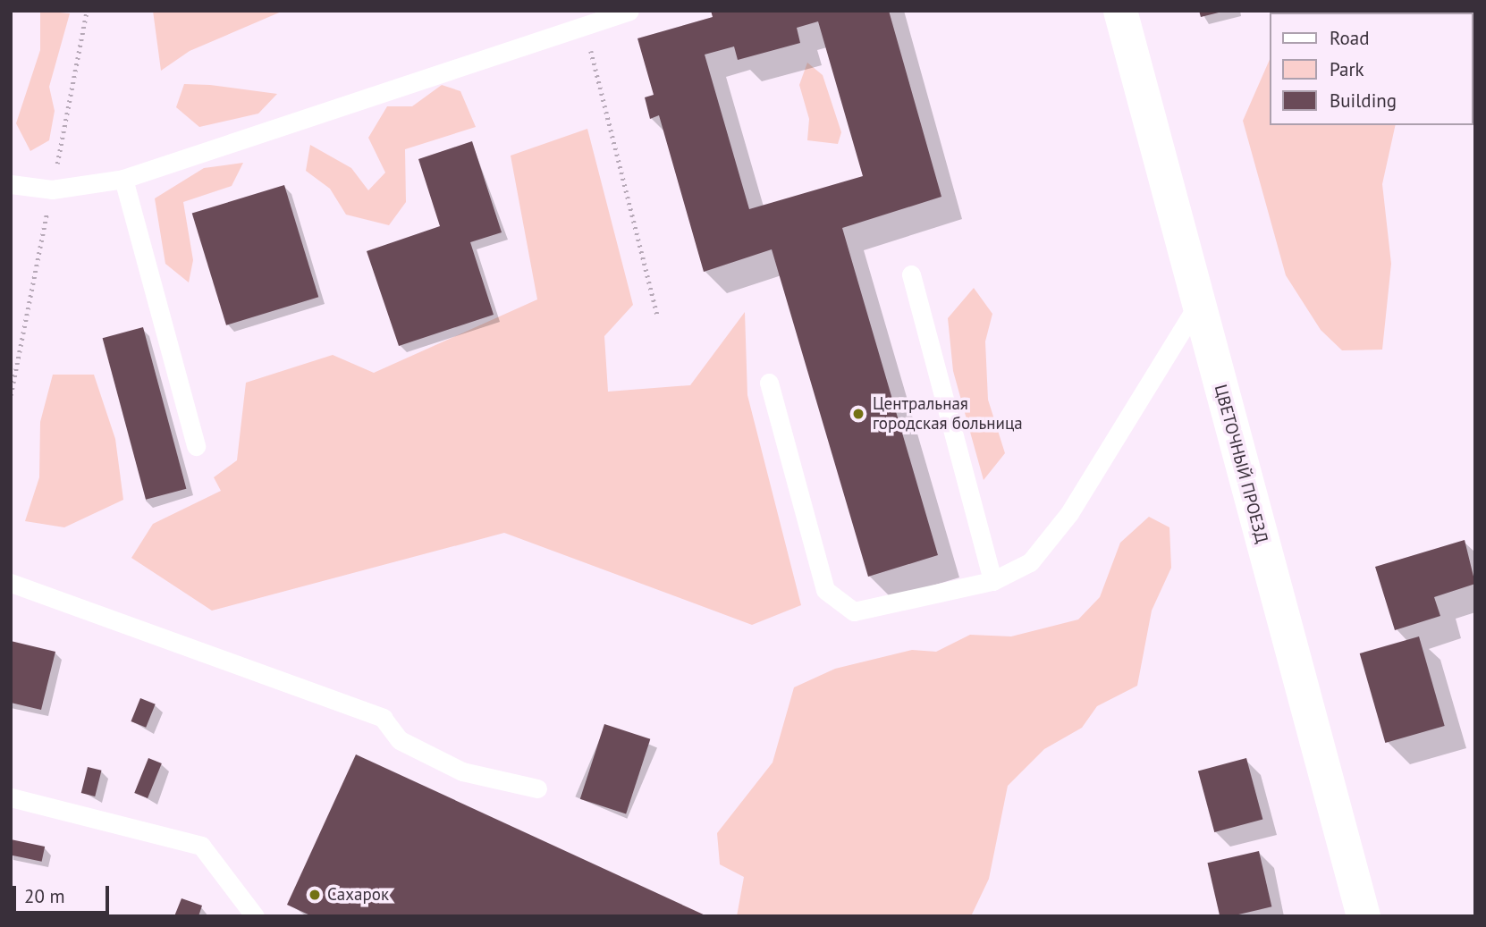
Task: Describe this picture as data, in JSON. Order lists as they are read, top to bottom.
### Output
{
  "streets": {
    "street": ["ЦВЕТОЧНЫЙ ПРОЕЗД"]
  },
  "places": ["Центральная городская больница", "Сахарок"],
  "legend": ["Road", "Park", "Building"],
  "scale_bar": "20 m"
}
